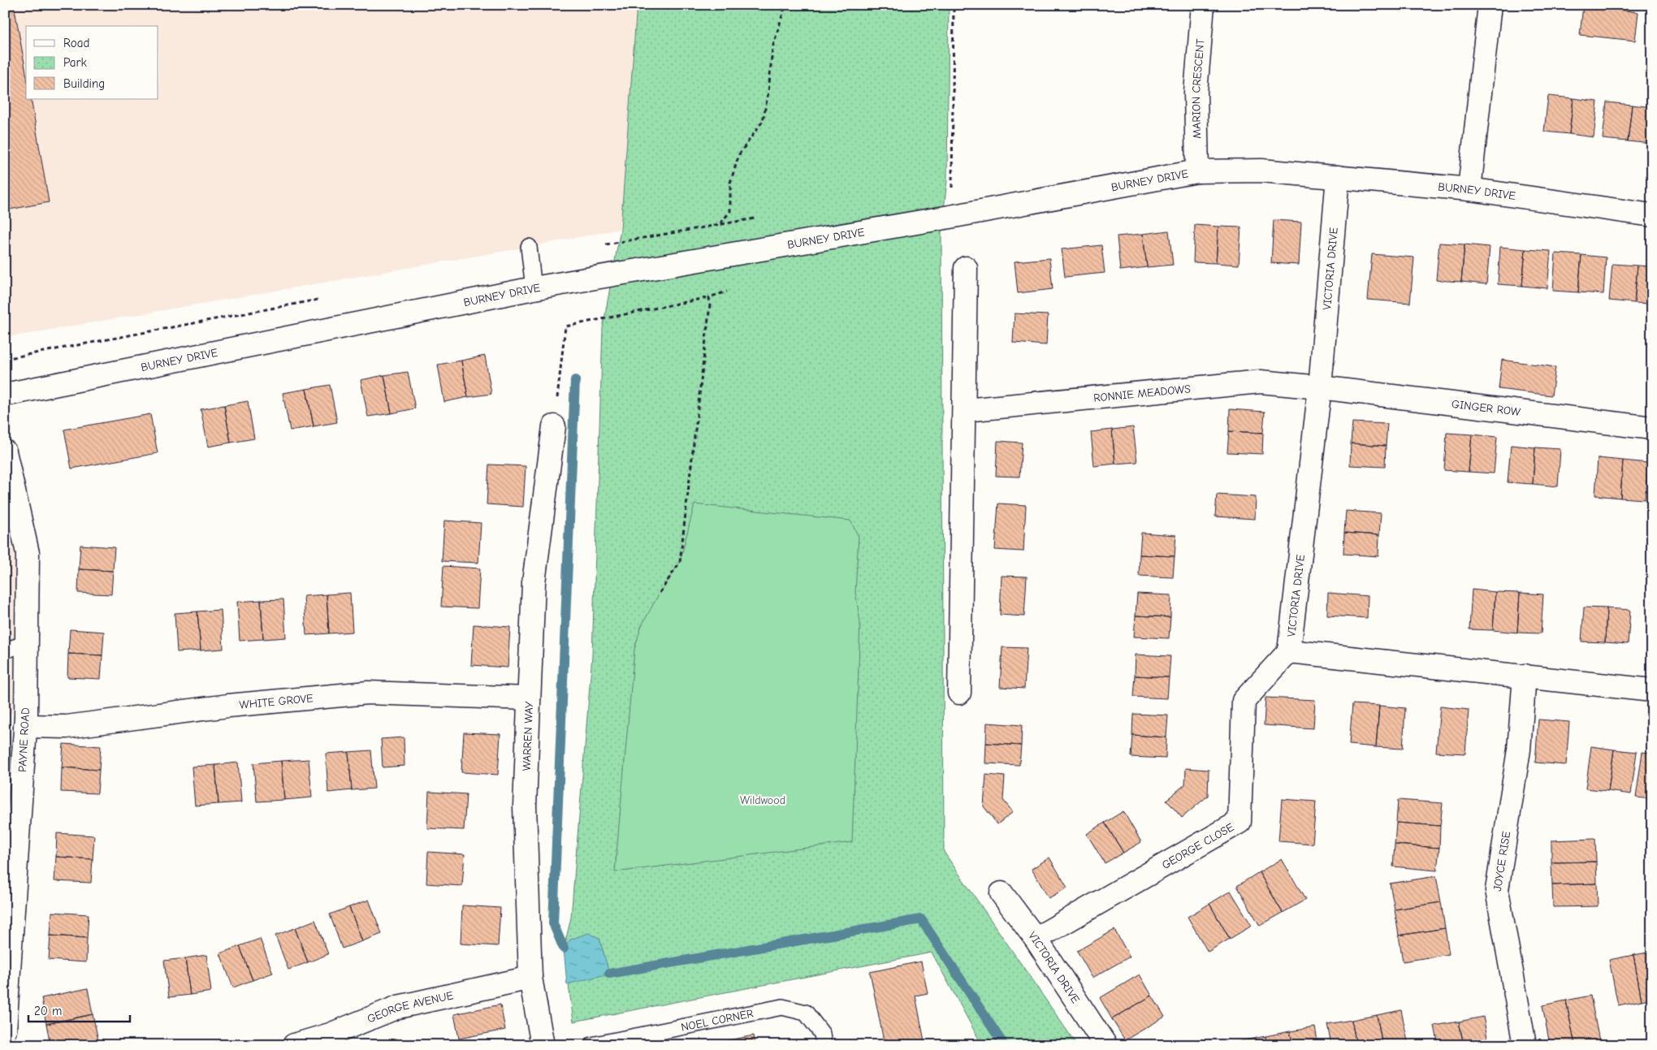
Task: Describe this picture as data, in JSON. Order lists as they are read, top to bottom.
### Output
{
  "streets": {
    "street": [
      "MARION CRESCENT",
      "BURNEY DRIVE",
      "VICTORIA DRIVE",
      "RONNIE MEADOWS",
      "GINGER ROW",
      "WHITE GROVE",
      "WARREN WAY",
      "PAYNE ROAD",
      "GEORGE CLOSE",
      "JOYCE RISE",
      "GEORGE AVENUE"
    ],
    "lane": ["NOEL CORNER"]
  },
  "crossings": [
    ["MARION CRESCENT", "BURNEY DRIVE"],
    ["BURNEY DRIVE", "VICTORIA DRIVE"],
    ["VICTORIA DRIVE", "RONNIE MEADOWS"],
    ["VICTORIA DRIVE", "GINGER ROW"],
    ["VICTORIA DRIVE", "GEORGE CLOSE"],
    ["VICTORIA DRIVE", "JOYCE RISE"],
    ["RONNIE MEADOWS", "GINGER ROW"],
    ["WHITE GROVE", "WARREN WAY"],
    ["WHITE GROVE", "PAYNE ROAD"],
    ["WARREN WAY", "GEORGE AVENUE"]
  ],
  "parks": ["Wildwood"],
  "legend": ["Road", "Park", "Building"],
  "scale_bar": "20 m"
}
